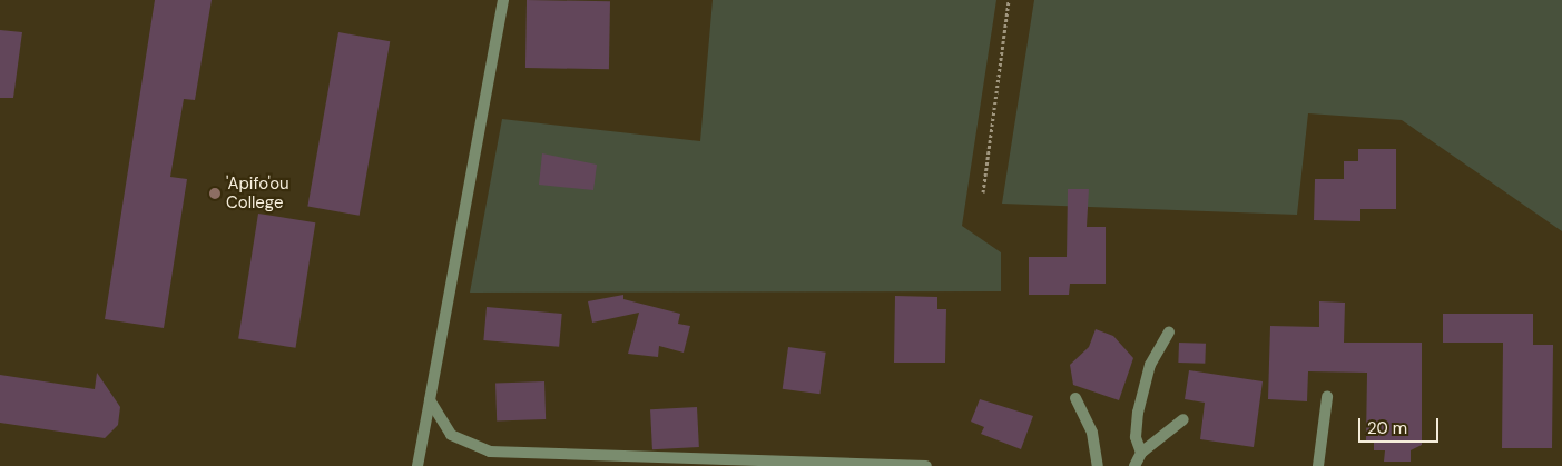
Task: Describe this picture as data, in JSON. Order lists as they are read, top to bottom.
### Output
{
  "places": ["'Apifo'ou College"],
  "scale_bar": "20 m"
}
